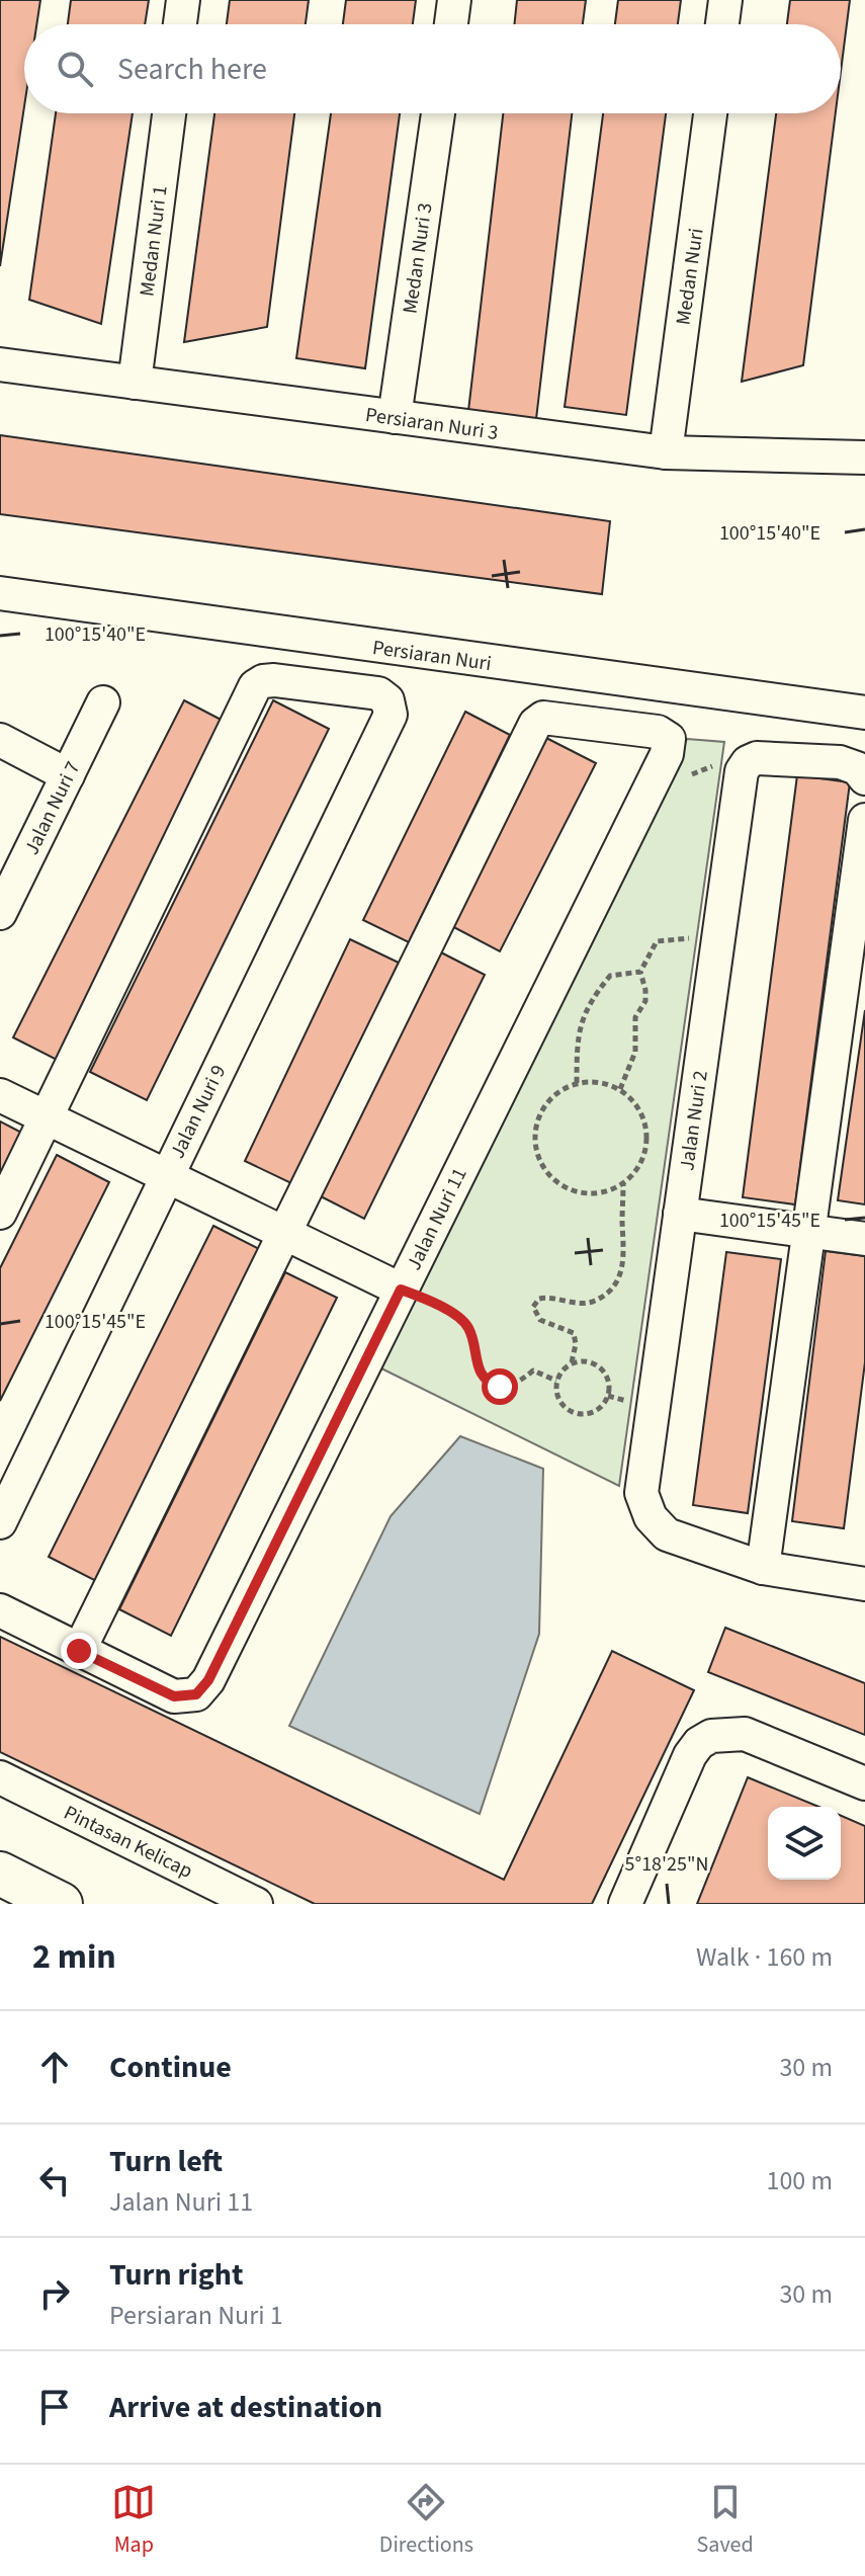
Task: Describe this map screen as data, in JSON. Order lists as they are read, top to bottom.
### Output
{
  "streets": {
    "street": [
      "Medan Nuri 1",
      "Medan Nuri 3",
      "Medan Nuri",
      "Persiaran Nuri 3",
      "Persiaran Nuri",
      "Jalan Nuri 7",
      "Jalan Nuri 9",
      "Jalan Nuri 2",
      "Jalan Nuri 11",
      "Pintasan Kelicap"
    ]
  },
  "crossings": [
    ["Medan Nuri 1", "Persiaran Nuri 3"],
    ["Medan Nuri 3", "Persiaran Nuri 3"],
    ["Medan Nuri", "Persiaran Nuri 3"]
  ],
  "page": {
    "search": "Search here",
    "heading": ["2 min", "Walk · 160 m"],
    "list": [
      ["Continue", "30 m"],
      ["Turn left", "Jalan Nuri 11", "100 m"],
      ["Turn right", "Persiaran Nuri 1", "30 m"],
      "Arrive at destination"
    ],
    "nav": ["Map", "Directions", "Saved"]
  },
  "coordinates": ["100°15'40\"E", "100°15'45\"E", "5°18'25\"N"]
}
